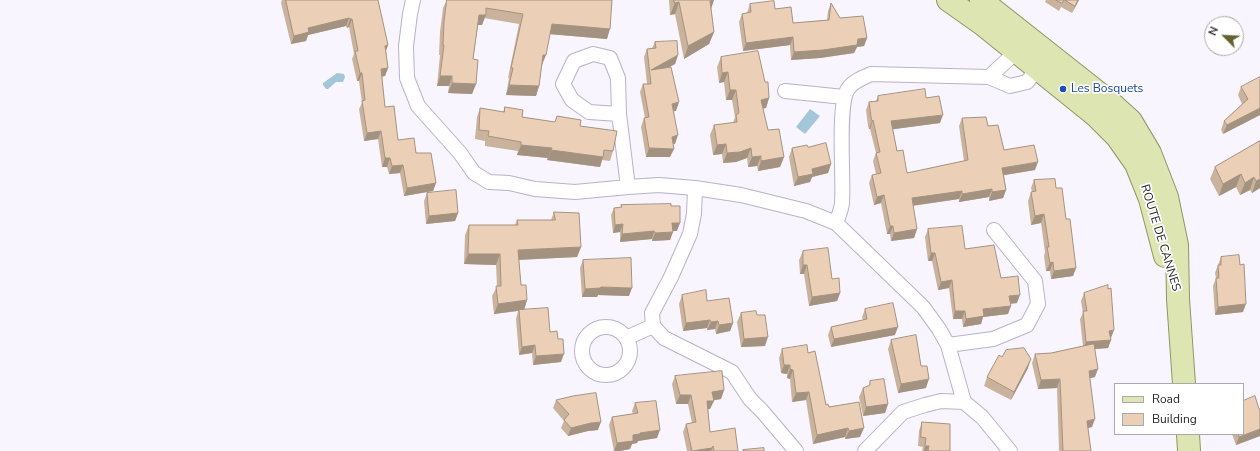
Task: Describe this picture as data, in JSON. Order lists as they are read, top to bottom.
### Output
{
  "streets": {
    "main road": ["ROUTE DE CANNES"]
  },
  "places": ["Les Bosquets"],
  "legend": ["Road", "Building"],
  "north": "top left"
}
